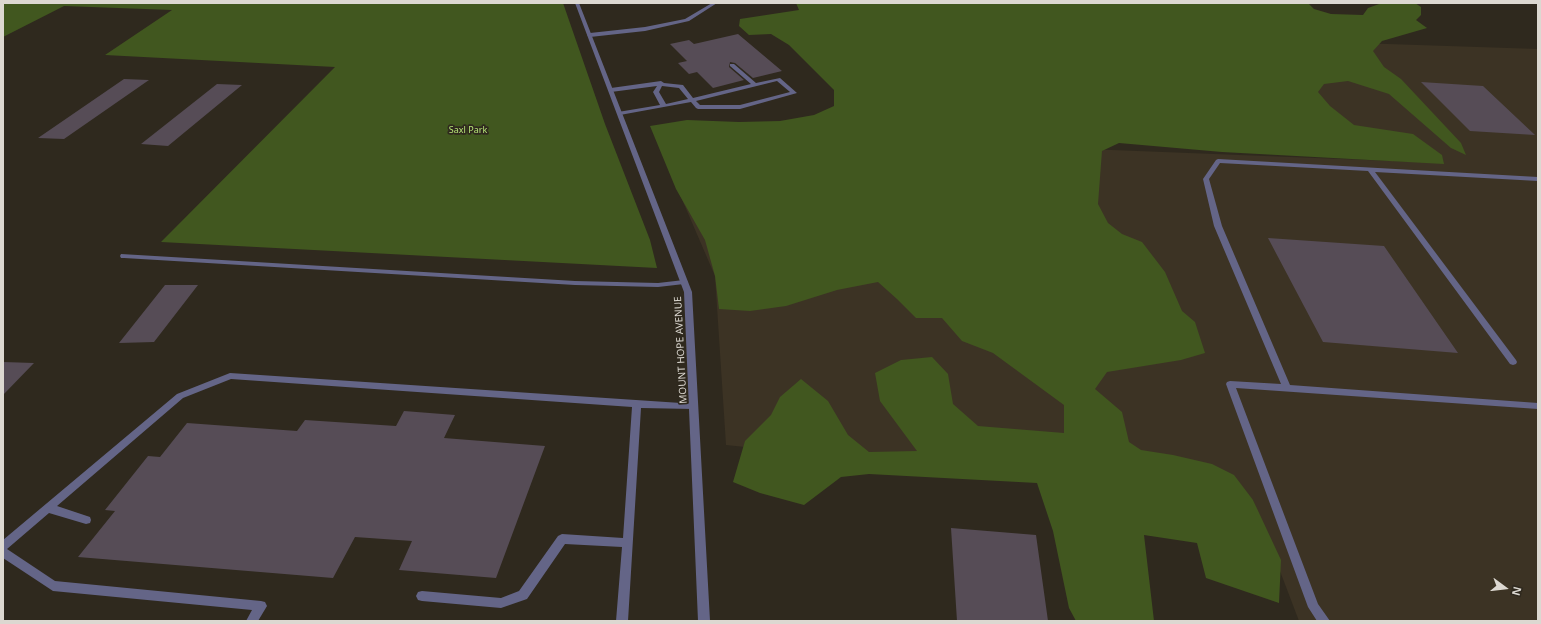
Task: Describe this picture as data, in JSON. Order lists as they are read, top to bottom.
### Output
{
  "streets": {
    "street": ["MOUNT HOPE AVENUE"]
  },
  "parks": ["Saxl Park"],
  "north": "right"
}
